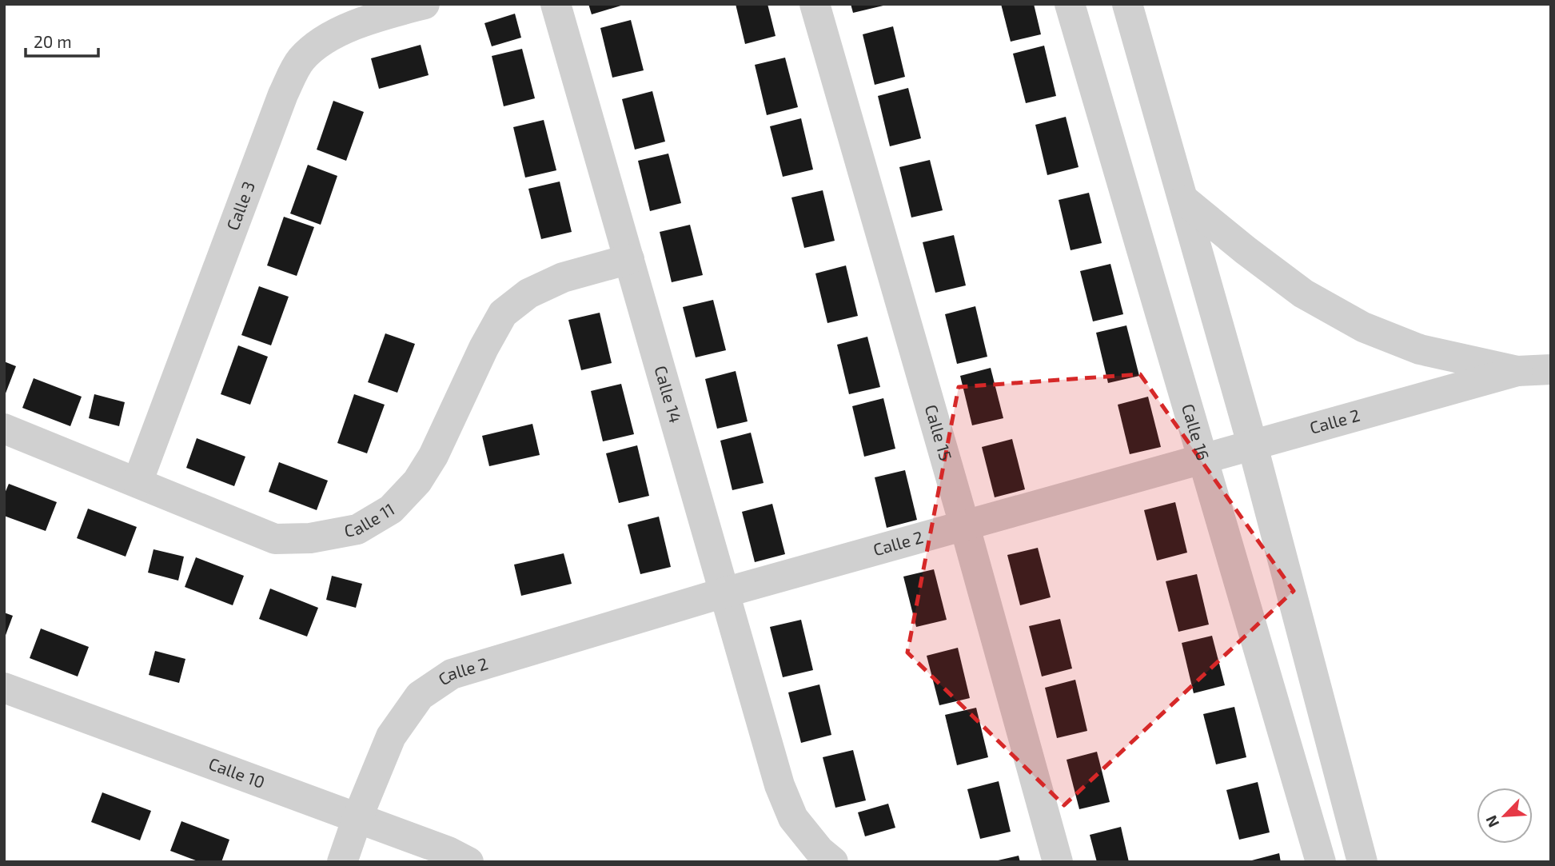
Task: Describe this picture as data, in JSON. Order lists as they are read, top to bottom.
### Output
{
  "streets": {
    "street": [
      "Calle 3",
      "Calle 14",
      "Calle 2",
      "Calle 15",
      "Calle 16",
      "Calle 11",
      "Calle 10"
    ]
  },
  "crossings": [
    ["Calle 3", "Calle 11"],
    ["Calle 14", "Calle 2"],
    ["Calle 14", "Calle 11"],
    ["Calle 2", "Calle 15"],
    ["Calle 2", "Calle 16"],
    ["Calle 2", "Calle 10"]
  ],
  "scale_bar": "20 m",
  "north": "bottom left"
}
